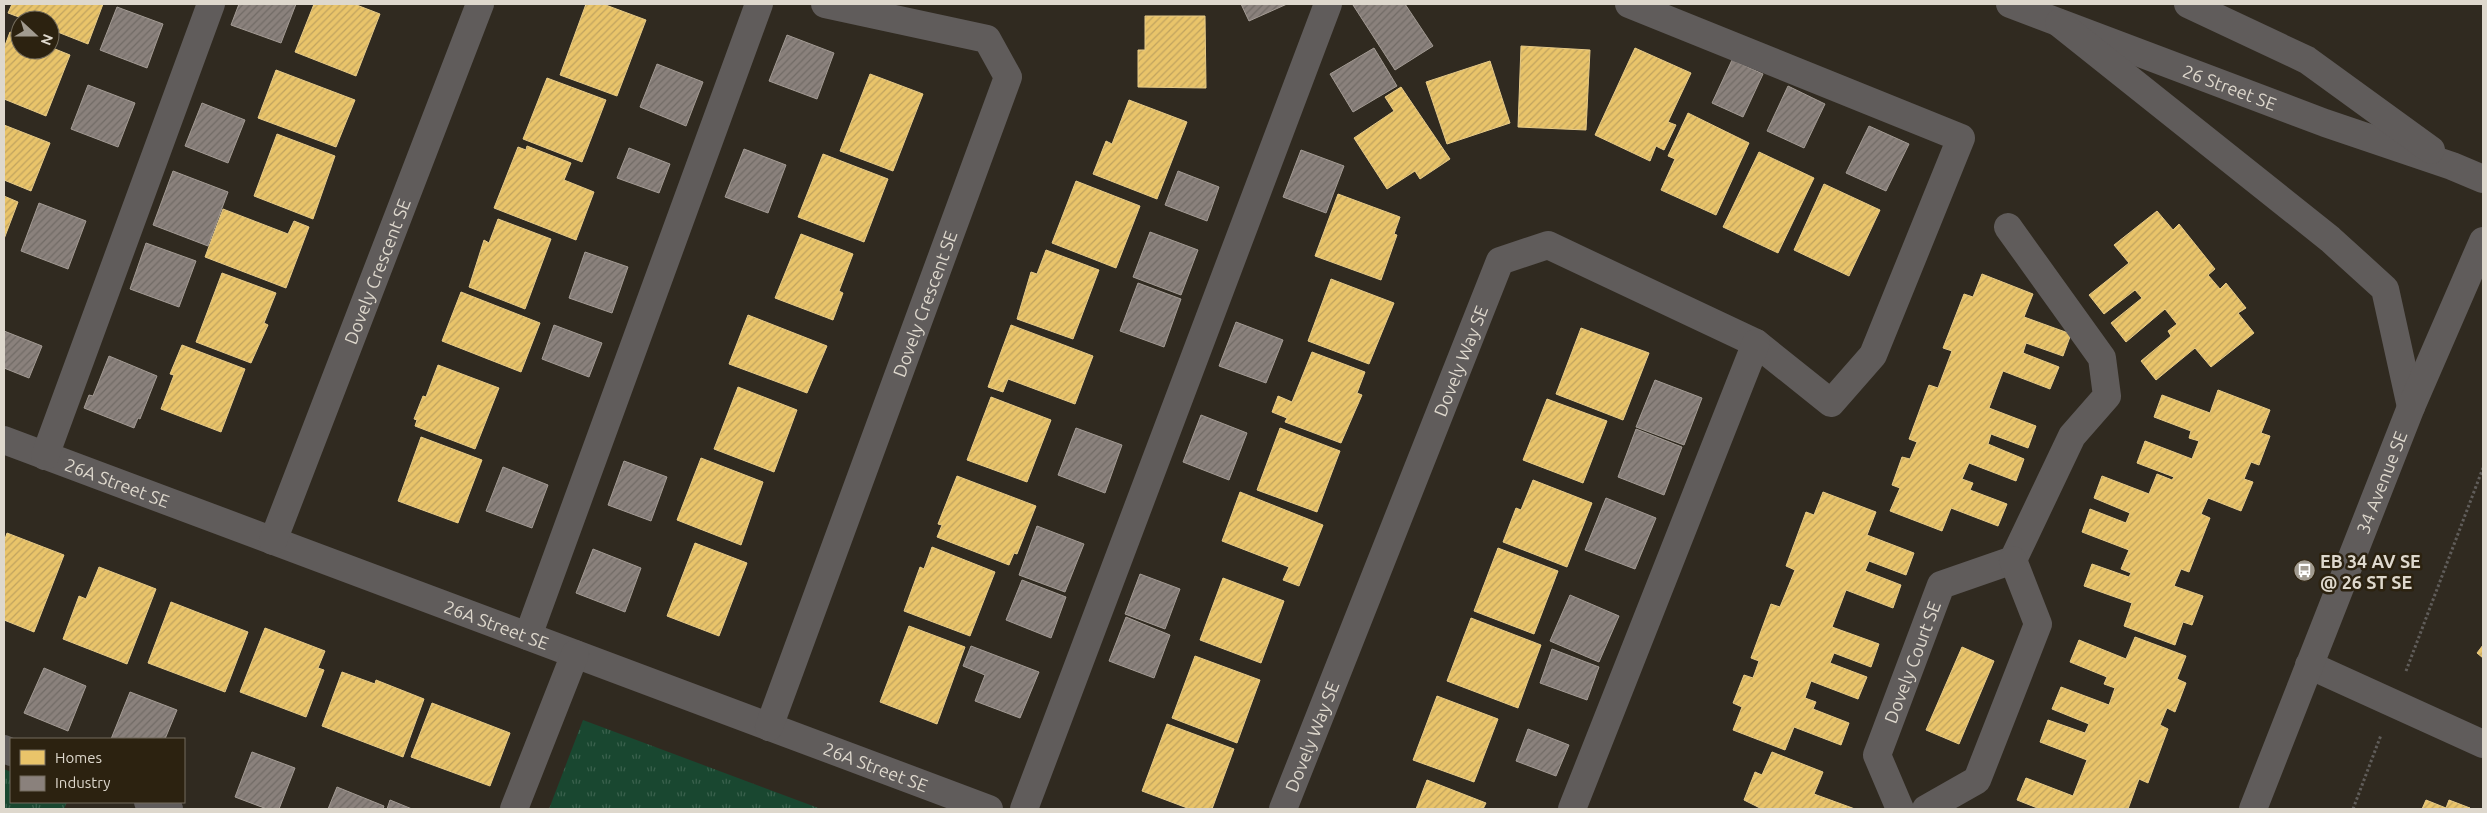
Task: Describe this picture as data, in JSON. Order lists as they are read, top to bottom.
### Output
{
  "streets": {
    "street": [
      "26 Street SE",
      "Dovely Crescent SE",
      "Dovely Way SE",
      "34 Avenue SE",
      "26A Street SE",
      "Dovely Court SE"
    ]
  },
  "crossings": [
    ["Dovely Crescent SE", "26A Street SE"]
  ],
  "places": {
    "bus stop": ["EB 34 AV SE @ 26 ST SE"]
  },
  "legend": ["Homes", "Industry"],
  "north": "right"
}
